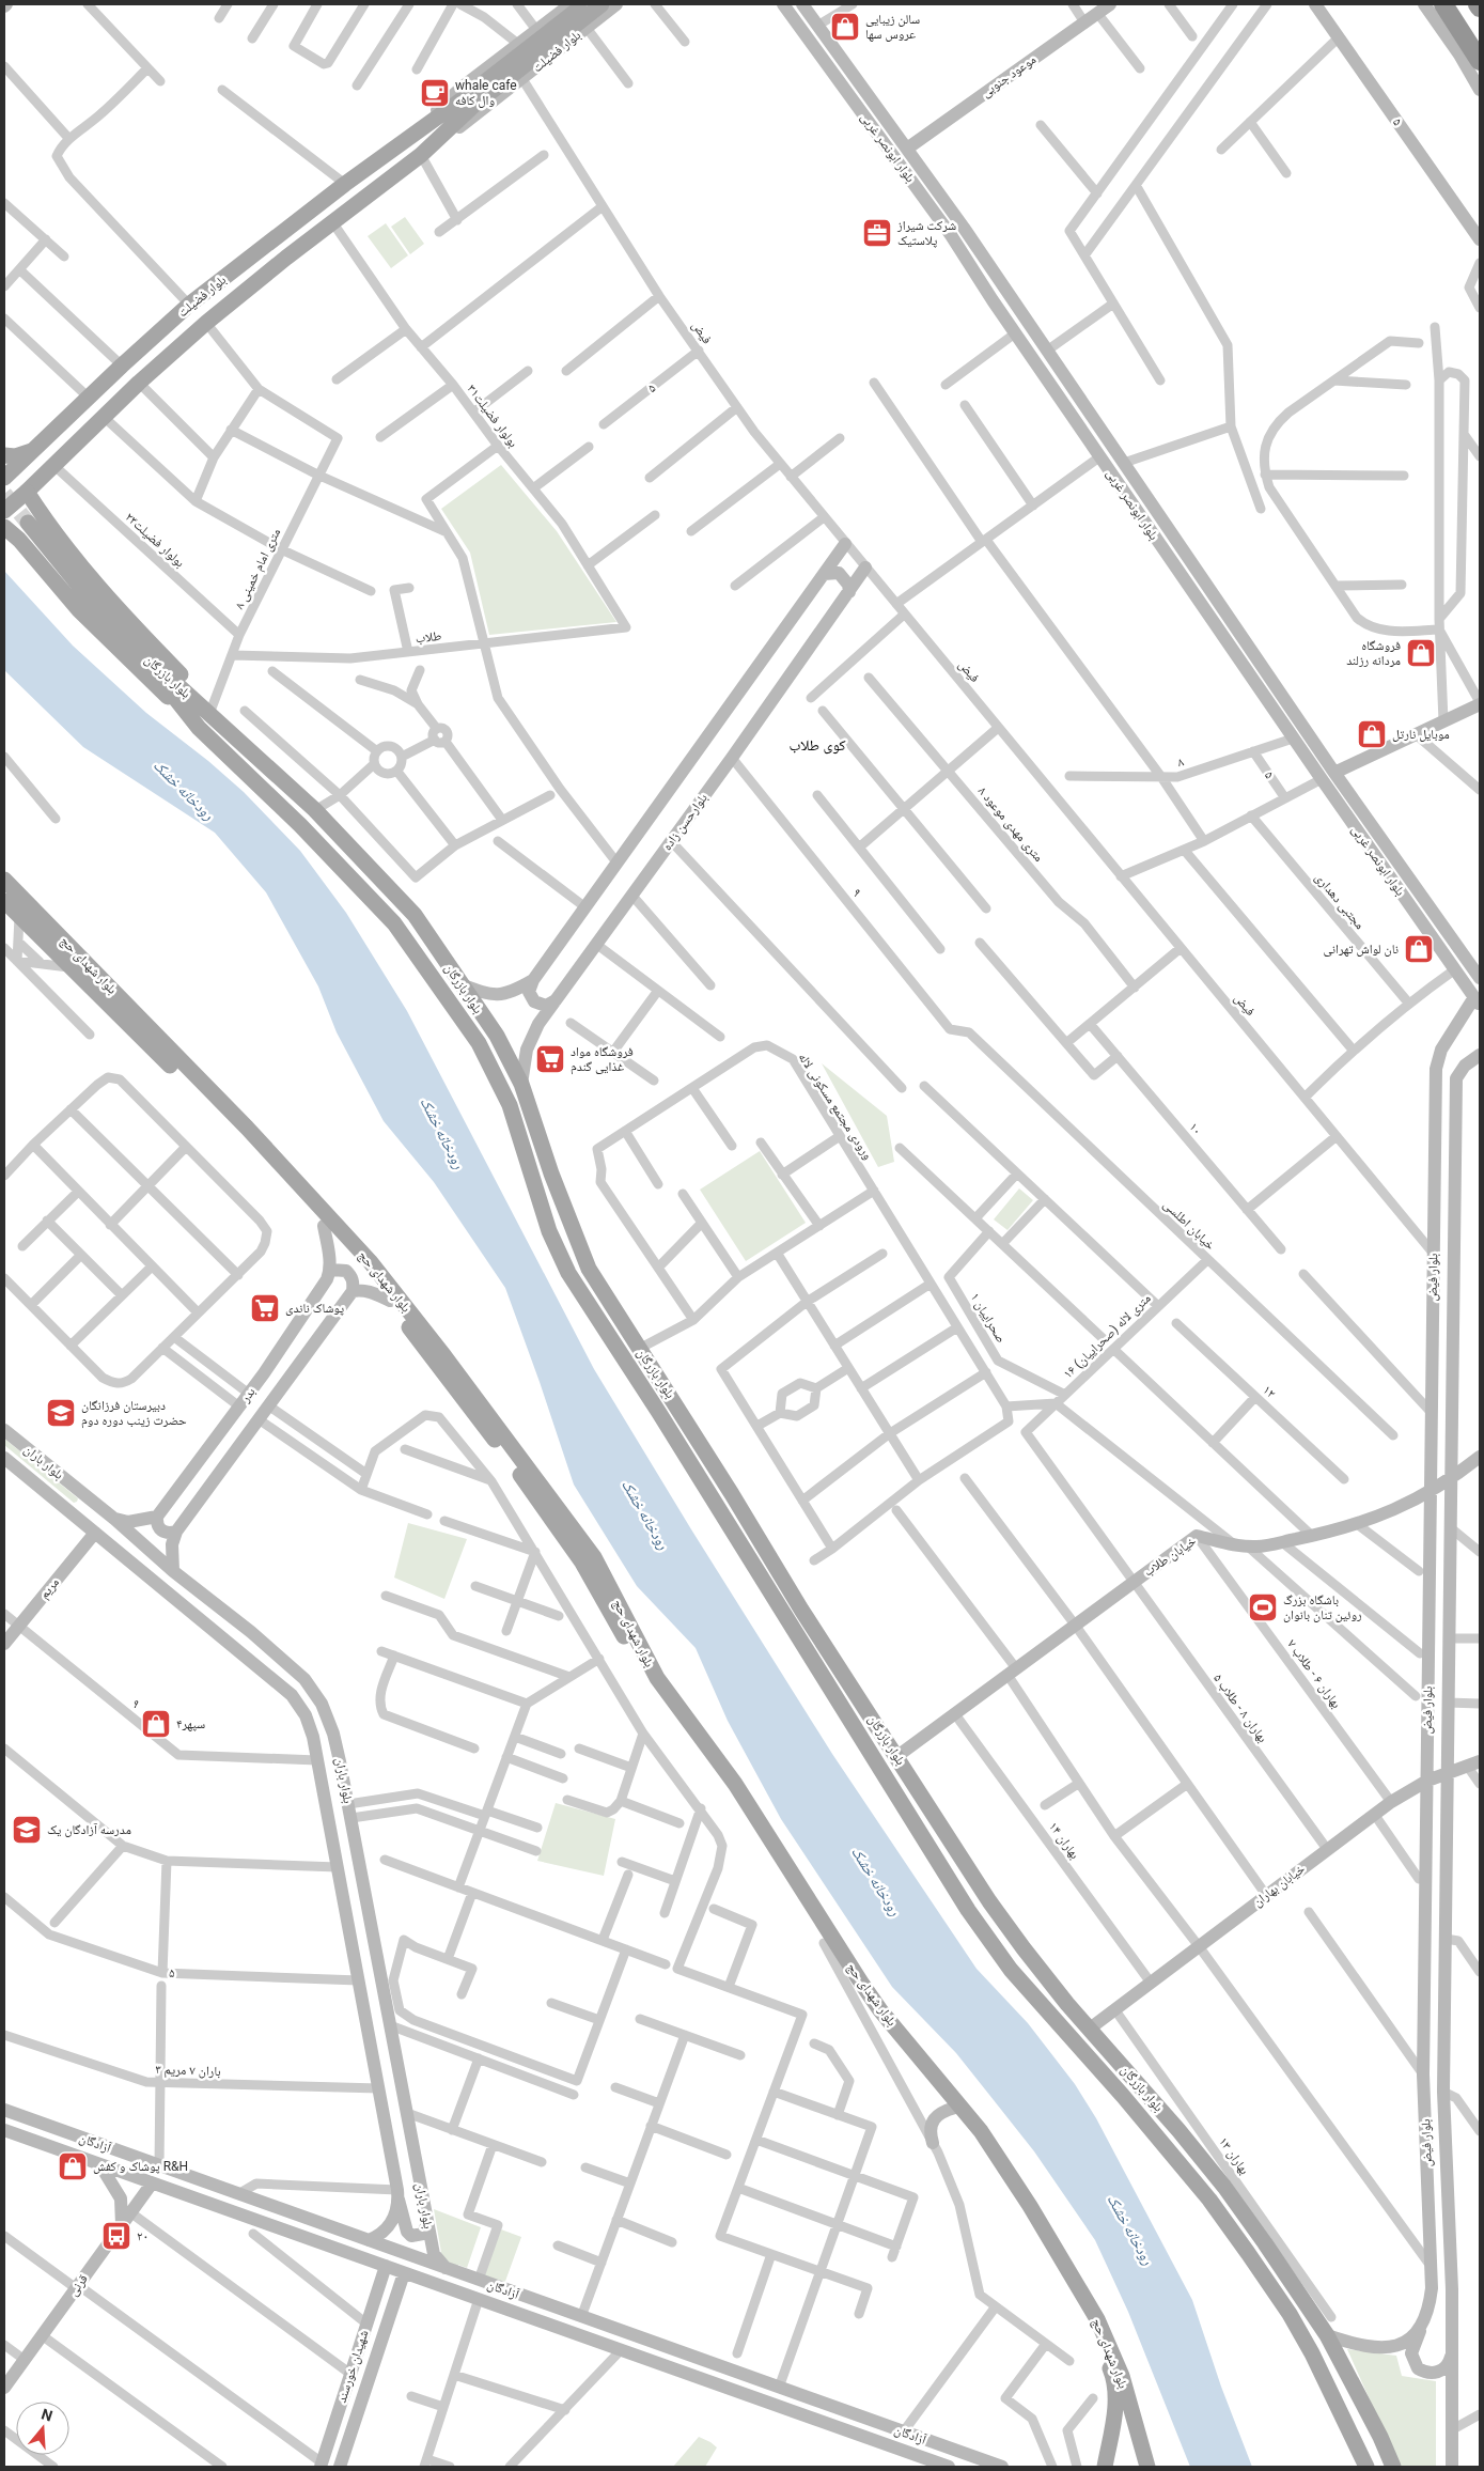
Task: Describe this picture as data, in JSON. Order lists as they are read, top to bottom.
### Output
{
  "streets": {
    "main road": ["بلوار فضیلت", "بلوار بازرگان", "بلوار شهدای حج"],
    "street": [
      "موعود جنوبی",
      "۵",
      "بلوار ابونصر غربی",
      "فیض",
      "بولوار فضیلت۳۱",
      "بولوار فضیلت۲۳",
      "۸ متری امام خمینی",
      "طلاب",
      "۸",
      "بلوارحسن زاده",
      "۸ متری مهدی موعود",
      "۹",
      "مجتبی دهداری",
      "ورودی مجتمع مسکونی لاله",
      "۱۰",
      "خيابان اطلسى",
      "بلوار فیض",
      "صحراییان ۱",
      "۱۶ متری لاله (صحراییان)",
      "۱۲",
      "بدر",
      "بلوار باران",
      "خیابان طلاب",
      "مریم",
      "بهاران ۶ - طلاب ۷",
      "بهاران ۸ - طلاب ۵",
      "بهاران ۱۴",
      "خیابان بهاران",
      "باران ۷ مریم ۳",
      "آزادگان",
      "بهاران ۱۳",
      "قرنی",
      "شهیدان خورسند"
    ]
  },
  "crossings": [
    ["بلوار فضیلت", "فیض"],
    ["بلوار فضیلت", "بولوار فضیلت۳۱"],
    ["بلوار فضیلت", "بولوار فضیلت۲۳"],
    ["موعود جنوبی", "بلوار ابونصر غربی"],
    ["۵", "فیض"],
    ["۵", "۸"],
    ["۵", "بلوار باران"],
    ["بلوار ابونصر غربی", "۸"],
    ["بلوار ابونصر غربی", "بلوار فیض"],
    ["فیض", "بلوارحسن زاده"],
    ["فیض", "بلوار فیض"],
    ["بولوار فضیلت۳۱", "طلاب"],
    ["بولوار فضیلت۲۳", "۸ متری امام خمینی"],
    ["۸ متری امام خمینی", "طلاب"],
    ["۸ متری امام خمینی", "بلوار بازرگان"],
    ["بلوار بازرگان", "بلوارحسن زاده"],
    ["بلوار بازرگان", "خیابان طلاب"],
    ["بلوار بازرگان", "خیابان بهاران"],
    ["بلوارحسن زاده", "۹"],
    ["۹", "خيابان اطلسى"],
    ["۹", "بلوار باران"],
    ["۹", "مریم"],
    ["خيابان اطلسى", "۱۶ متری لاله (صحراییان)"],
    ["بلوار فیض", "خیابان طلاب"],
    ["بلوار فیض", "خیابان بهاران"],
    ["صحراییان ۱", "۱۶ متری لاله (صحراییان)"],
    ["۱۶ متری لاله (صحراییان)", "بهاران ۸ - طلاب ۵"],
    ["بلوار باران", "مریم"],
    ["بلوار باران", "باران ۷ مریم ۳"],
    ["بلوار باران", "آزادگان"],
    ["خیابان طلاب", "بهاران ۶ - طلاب ۷"],
    ["خیابان طلاب", "بهاران ۸ - طلاب ۵"],
    ["خیابان طلاب", "بهاران ۱۴"],
    ["بهاران ۶ - طلاب ۷", "خیابان بهاران"],
    ["بهاران ۸ - طلاب ۵", "خیابان بهاران"],
    ["بهاران ۱۴", "خیابان بهاران"],
    ["خیابان بهاران", "بهاران ۱۳"],
    ["آزادگان", "قرنی"],
    ["آزادگان", "شهیدان خورسند"]
  ],
  "districts": ["کوی طلاب"],
  "water": ["رودخانه خشک"],
  "places": {
    "shop": [
      "سالن زیبایی عروس سها",
      "فروشگاه مردانه رزلند",
      "موبایل نارتل",
      "نان لواش تهرانی",
      "سپهر۴",
      "پوشاک و کفش R&H"
    ],
    "cafe": ["whale cafe وال کافه"],
    "office": ["شرکت شیراز پلاستیک"],
    "supermarket": ["فروشگاه مواد غذایی گندم", "پوشاک ناندی"],
    "school or university": ["دبیرستان فرزانگان حضرت زینب دوره دوم", "مدرسه آزادگان یک"],
    "sports": ["باشگاه بزرگ روئین تنان بانوان"],
    "bus stop": ["۲۰"]
  },
  "north": "top"
}
